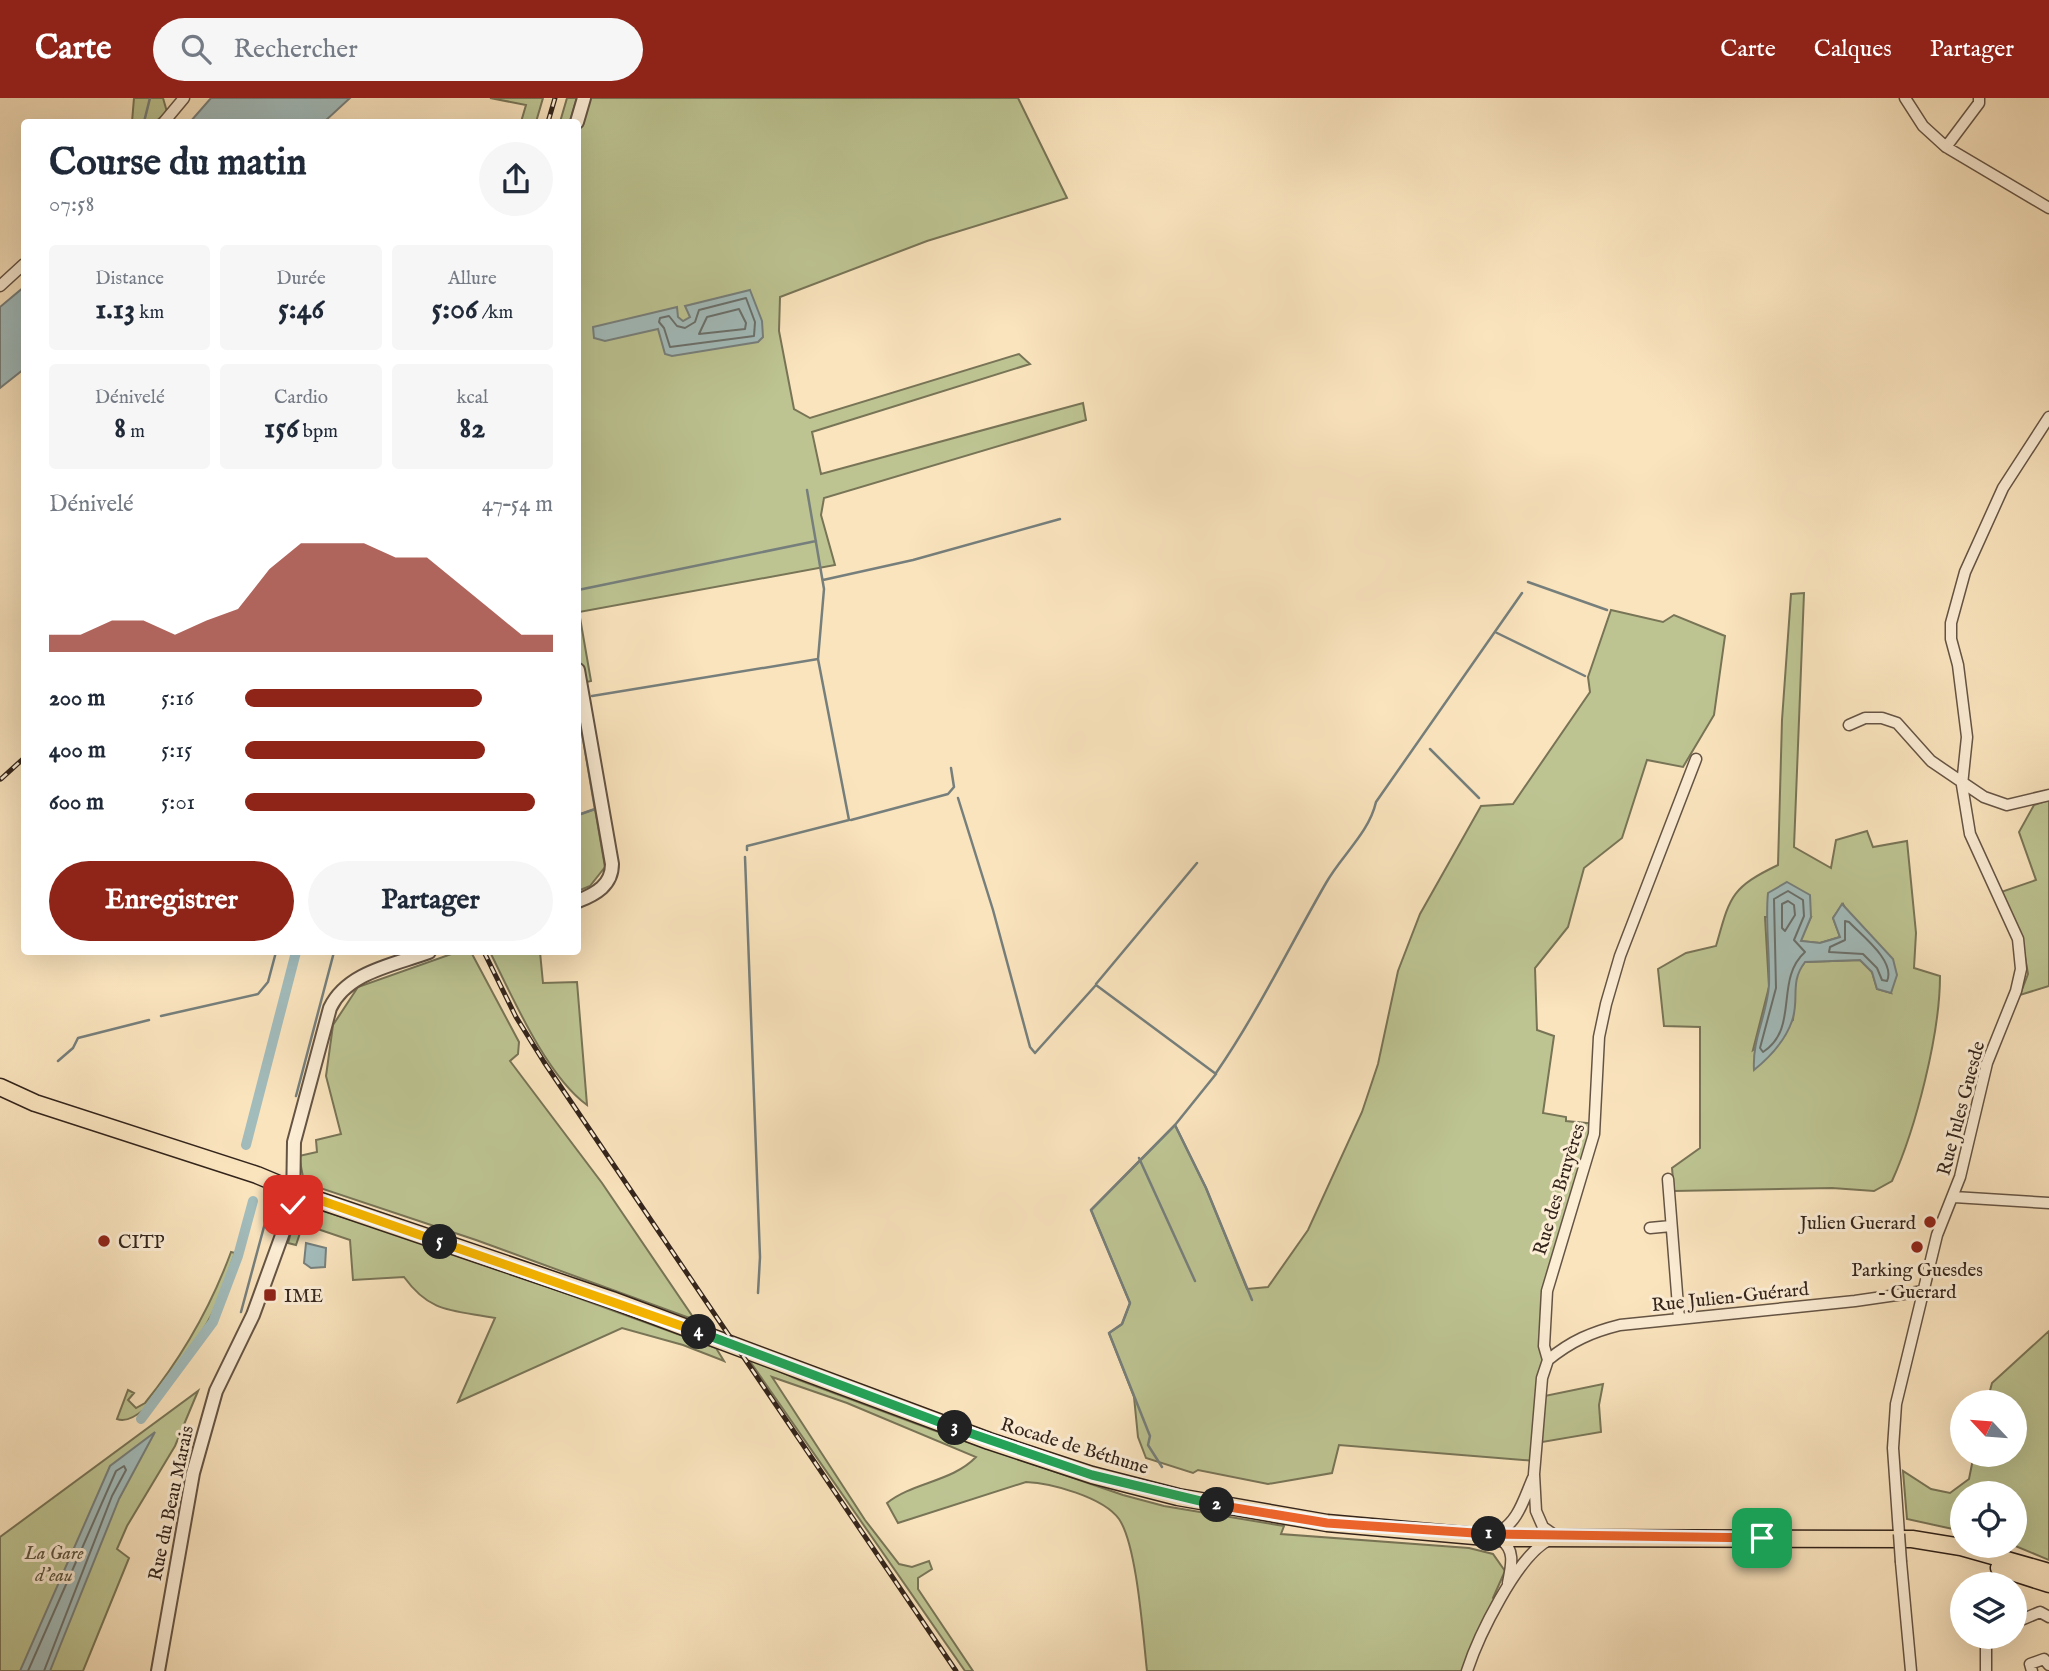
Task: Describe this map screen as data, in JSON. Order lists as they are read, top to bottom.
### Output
{
  "streets": {
    "main road": ["Rocade de Béthune"],
    "street": [
      "Rue Jules Guesde",
      "Rue des Bruyères",
      "Rue Julien-Guérard",
      "Rue du Beau Marais"
    ]
  },
  "crossings": [
    ["Rue Jules Guesde", "Rue Julien-Guérard"],
    ["Rue des Bruyères", "Rue Julien-Guérard"],
    ["Rue des Bruyères", "Rocade de Béthune"],
    ["Rocade de Béthune", "Rue du Beau Marais"]
  ],
  "parks": ["La Gare d'eau"],
  "places": {
    "other": ["Julien Guerard", "CITP", "Parking Guesdes - Guerard"],
    "transit": ["IME"]
  },
  "north": "top left",
  "page": {
    "header": "Carte",
    "search": "Rechercher",
    "nav": ["Carte", "Calques", "Partager"],
    "heading": ["Course du matin", "07:58"],
    "stats": [
      ["Distance", "1.13 km"],
      ["Durée", "5:46"],
      ["Allure", "5:06 /km"],
      ["Dénivelé", "8 m"],
      ["Cardio", "156 bpm"],
      ["kcal", "82"]
    ],
    "chart": ["Dénivelé", "47–54 m"],
    "list": [
      {
        "name": "200 m",
        "note": "5:16"
      },
      {
        "name": "400 m",
        "note": "5:15"
      },
      {
        "name": "600 m",
        "note": "5:01"
      }
    ],
    "buttons": ["Enregistrer", "Partager"],
    "pins": [
      "5",
      "4",
      "3",
      "2",
      "1"
    ]
  }
}
